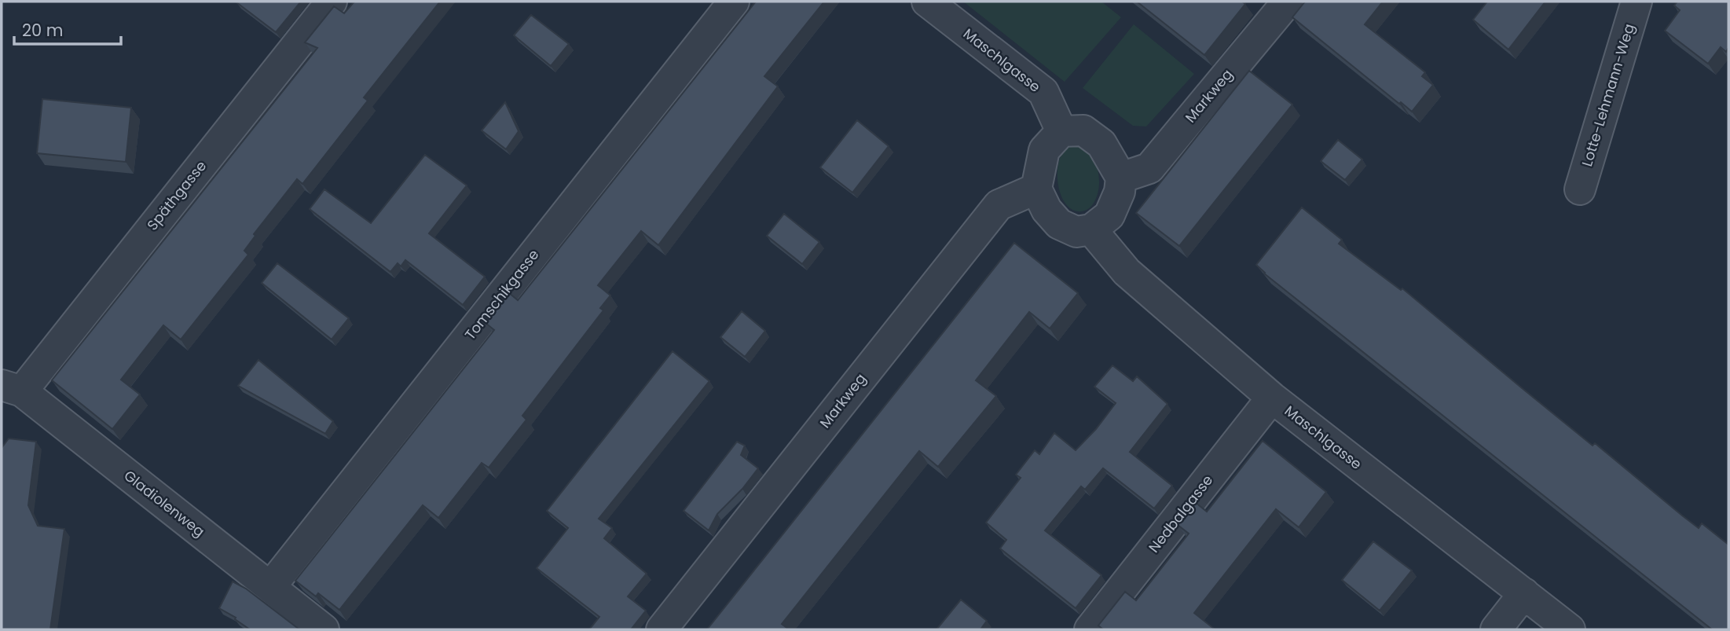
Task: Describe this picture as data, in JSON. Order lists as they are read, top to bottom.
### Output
{
  "streets": {
    "street": [
      "Maschlgasse",
      "Lotte-Lehmann-Weg",
      "Markweg",
      "Späthgasse",
      "Tomschikgasse",
      "Gladiolenweg",
      "Nedbalgasse"
    ]
  },
  "crossings": [
    ["Maschlgasse", "Markweg"],
    ["Maschlgasse", "Nedbalgasse"],
    ["Späthgasse", "Gladiolenweg"],
    ["Tomschikgasse", "Gladiolenweg"]
  ],
  "scale_bar": "20 m"
}
